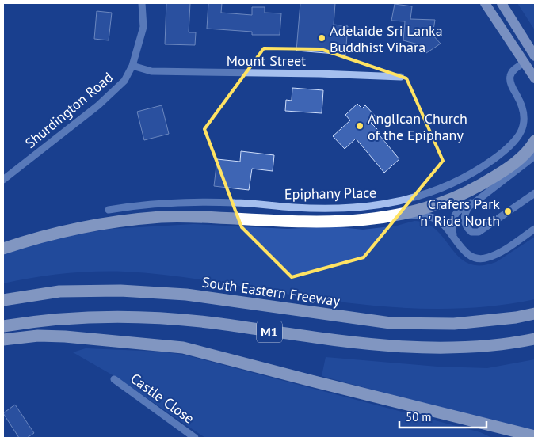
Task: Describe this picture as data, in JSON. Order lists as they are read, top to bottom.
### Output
{
  "streets": {
    "highway": ["South Eastern Freeway", "M1"],
    "street": [
      "Mount Street",
      "Shurdington Road",
      "Epiphany Place",
      "Castle Close"
    ]
  },
  "crossings": [
    ["Mount Street", "Shurdington Road"]
  ],
  "places": ["Adelaide Sri Lanka Buddhist Vihara", "Anglican Church of the Epiphany", "Crafers Park 'n' Ride North"],
  "scale_bar": "50 m"
}
